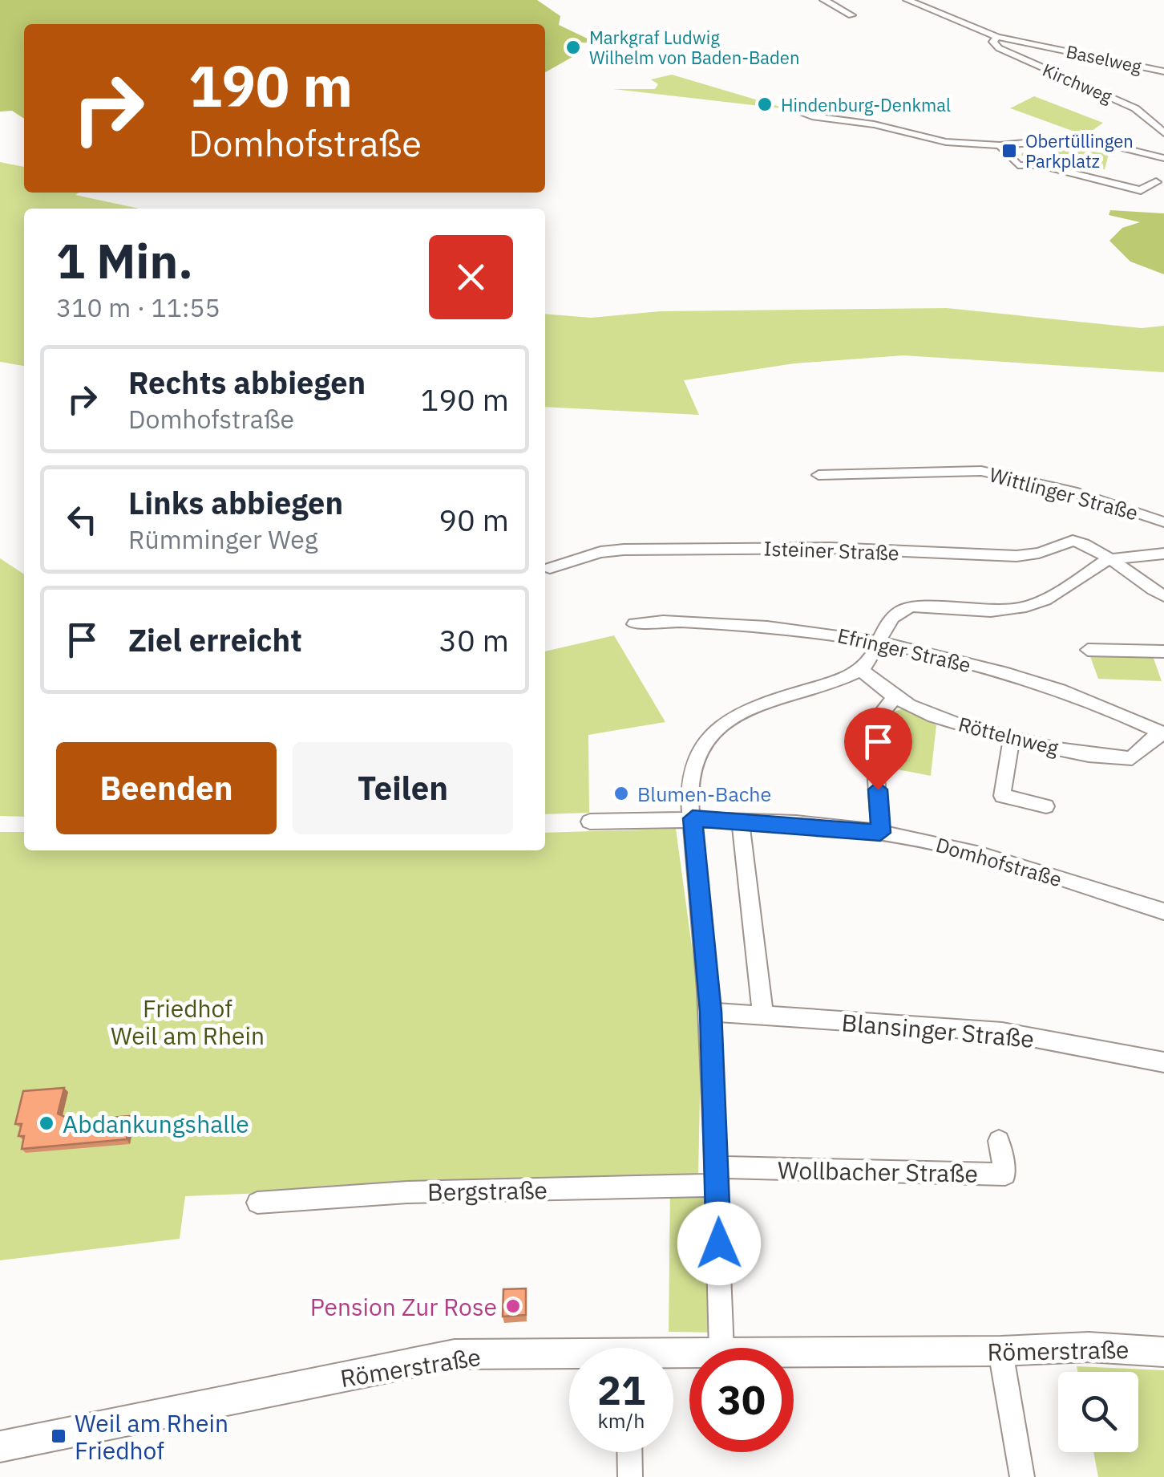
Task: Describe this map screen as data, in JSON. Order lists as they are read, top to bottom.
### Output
{
  "streets": {
    "street": [
      "Baselweg",
      "Kirchweg",
      "Wittlinger Straße",
      "Isteiner Straße",
      "Efringer Straße",
      "Röttelnweg",
      "Domhofstraße",
      "Blansinger Straße",
      "Wollbacher Straße",
      "Bergstraße",
      "Römerstraße"
    ]
  },
  "crossings": [
    ["Baselweg", "Kirchweg"],
    ["Efringer Straße", "Röttelnweg"],
    ["Wollbacher Straße", "Bergstraße"]
  ],
  "parks": ["Friedhof Weil am Rhein"],
  "places": {
    "other": [
      "Markgraf Ludwig Wilhelm von Baden-Baden",
      "Hindenburg-Denkmal",
      "Blumen-Bache",
      "Abdankungshalle",
      "Pension Zur Rose"
    ],
    "transit": ["Obertüllingen Parkplatz", "Weil am Rhein Friedhof"]
  },
  "page": {
    "turn": ["190 m", "Domhofstraße"],
    "heading": ["1 Min.", "310 m · 11:55"],
    "list": [
      {
        "name": "Rechts abbiegen",
        "note": "Domhofstraße",
        "value": "190 m"
      },
      {
        "name": "Links abbiegen",
        "note": "Rümminger Weg",
        "value": "90 m"
      },
      {
        "name": "Ziel erreicht",
        "value": "30 m"
      }
    ],
    "buttons": ["Beenden", "Teilen"],
    "speed": "21 km/h",
    "limit": "30"
  }
}
